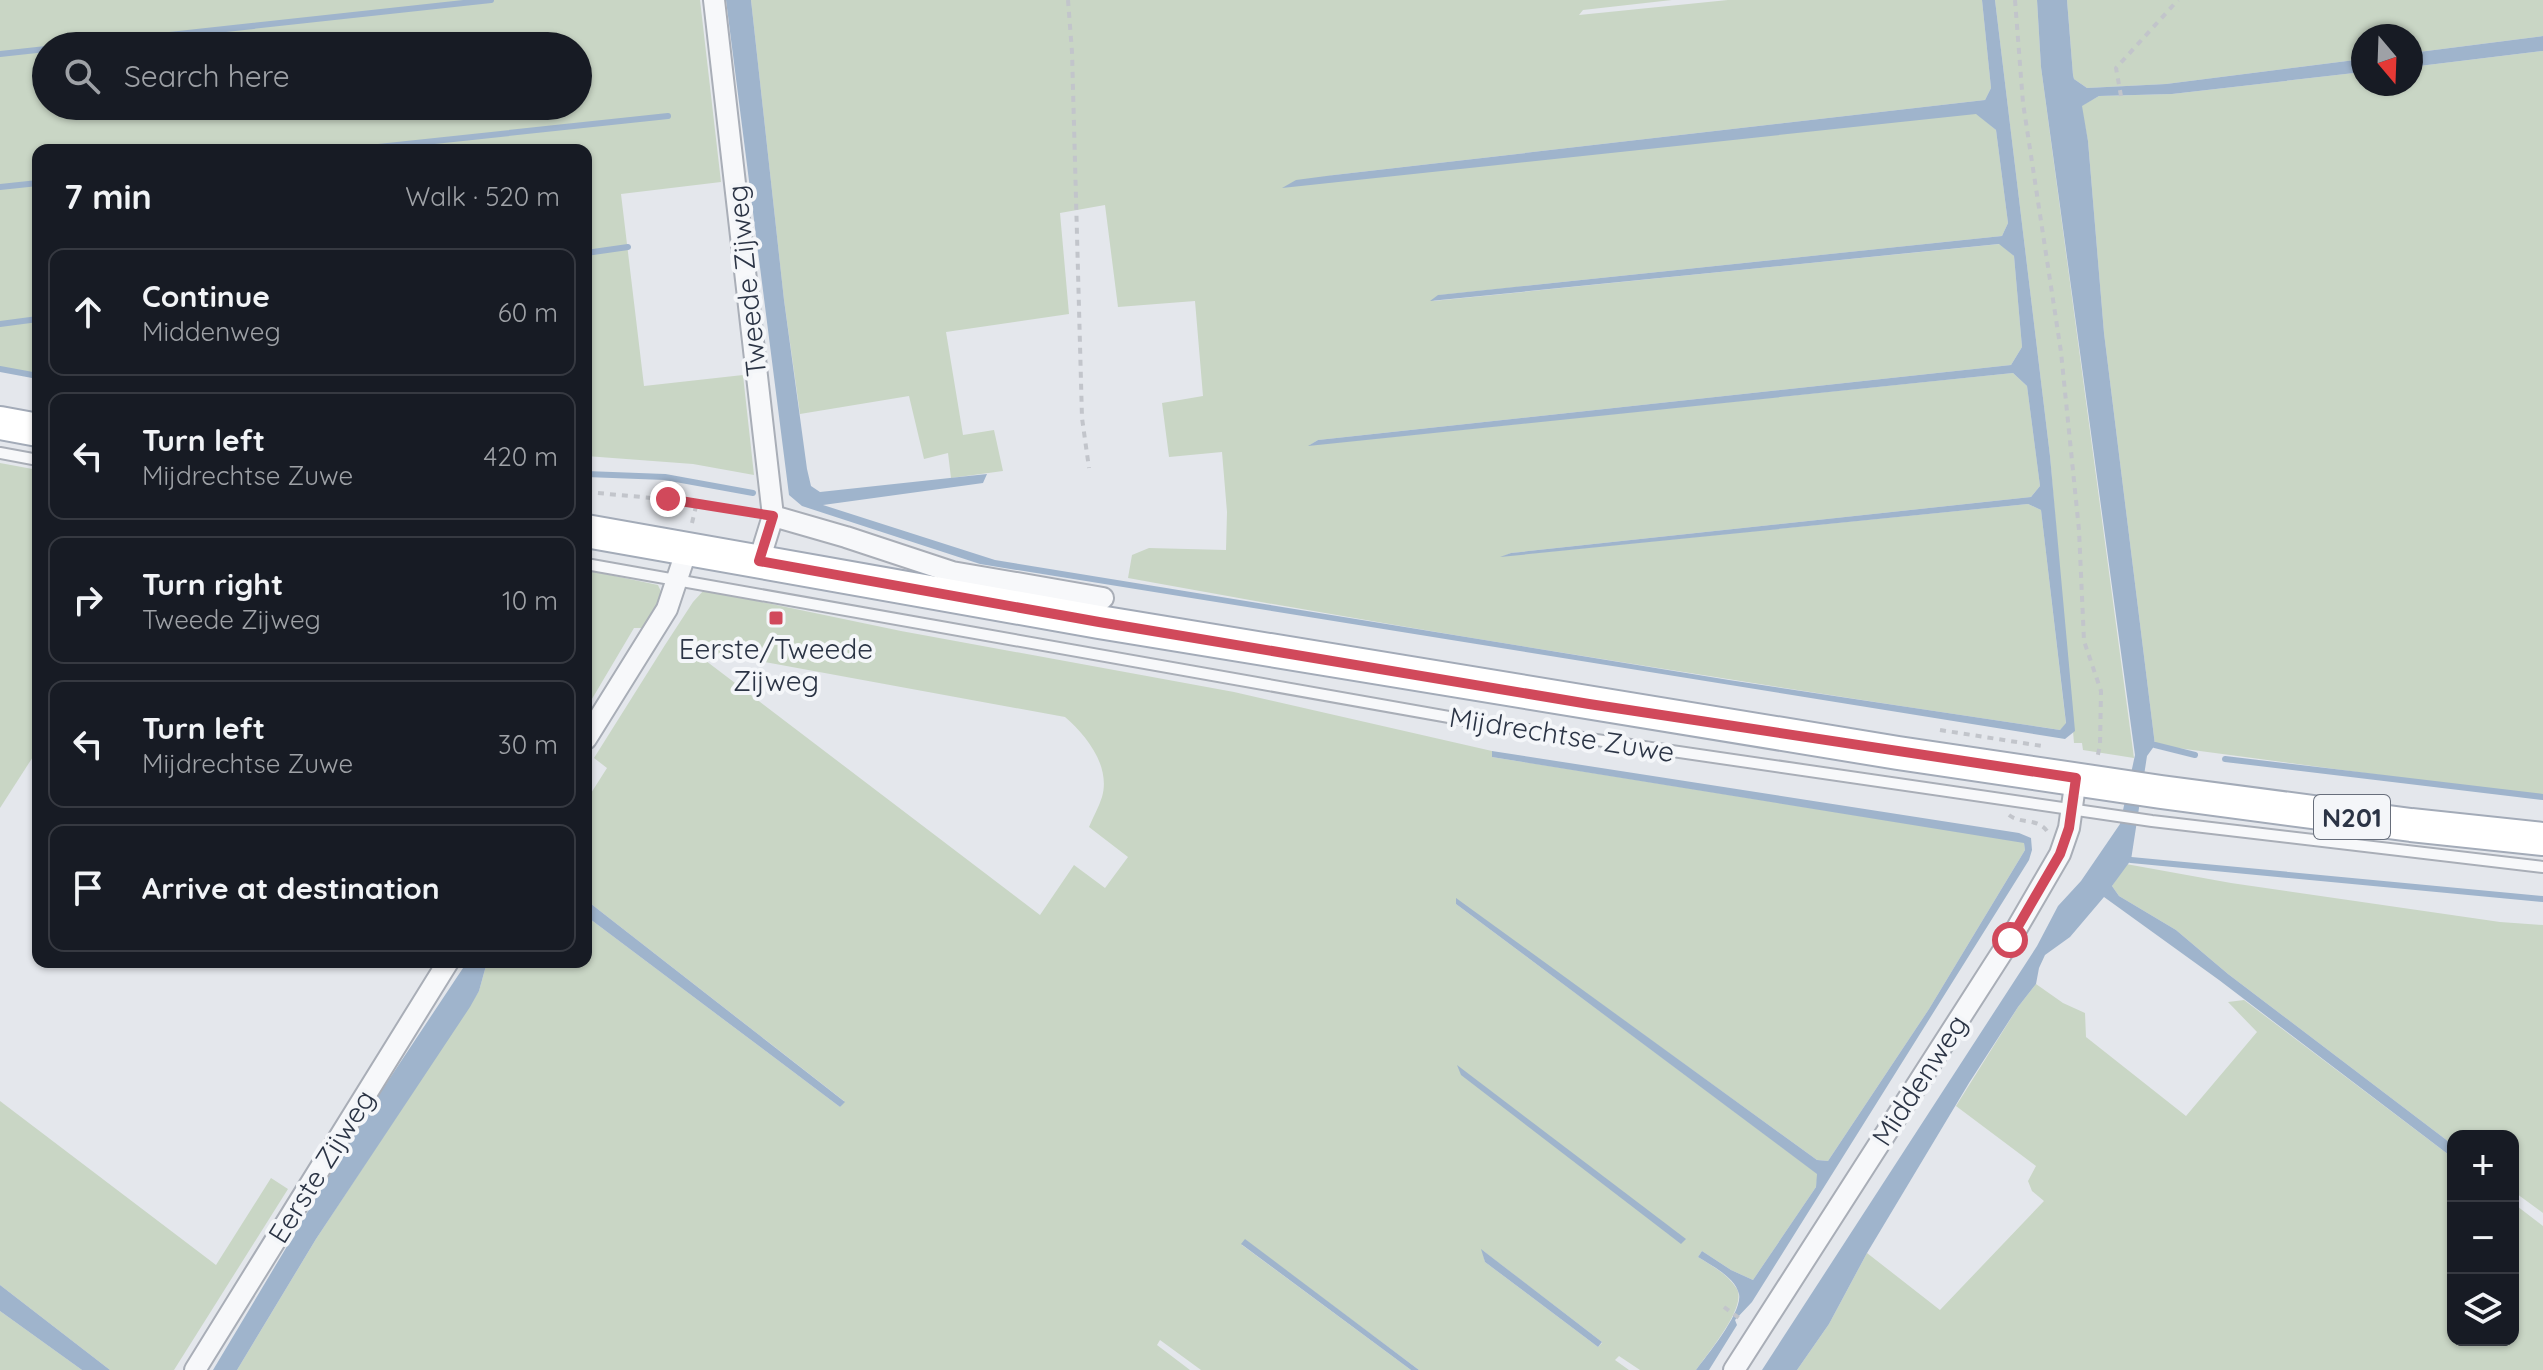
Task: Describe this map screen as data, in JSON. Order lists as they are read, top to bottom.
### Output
{
  "streets": {
    "main road": ["Mijdrechtse Zuwe", "N201"],
    "street": ["Tweede Zijweg", "Middenweg", "Eerste Zijweg"]
  },
  "crossings": [
    ["Tweede Zijweg", "Mijdrechtse Zuwe"],
    ["Mijdrechtse Zuwe", "Middenweg"]
  ],
  "places": {
    "transit": ["Eerste/Tweede Zijweg"]
  },
  "north": "bottom",
  "page": {
    "search": "Search here",
    "heading": ["7 min", "Walk · 520 m"],
    "list": [
      ["Continue", "Middenweg", "60 m"],
      ["Turn left", "Mijdrechtse Zuwe", "420 m"],
      ["Turn right", "Tweede Zijweg", "10 m"],
      ["Turn left", "Mijdrechtse Zuwe", "30 m"],
      "Arrive at destination"
    ],
    "map_buttons": ["+", "−"]
  }
}
